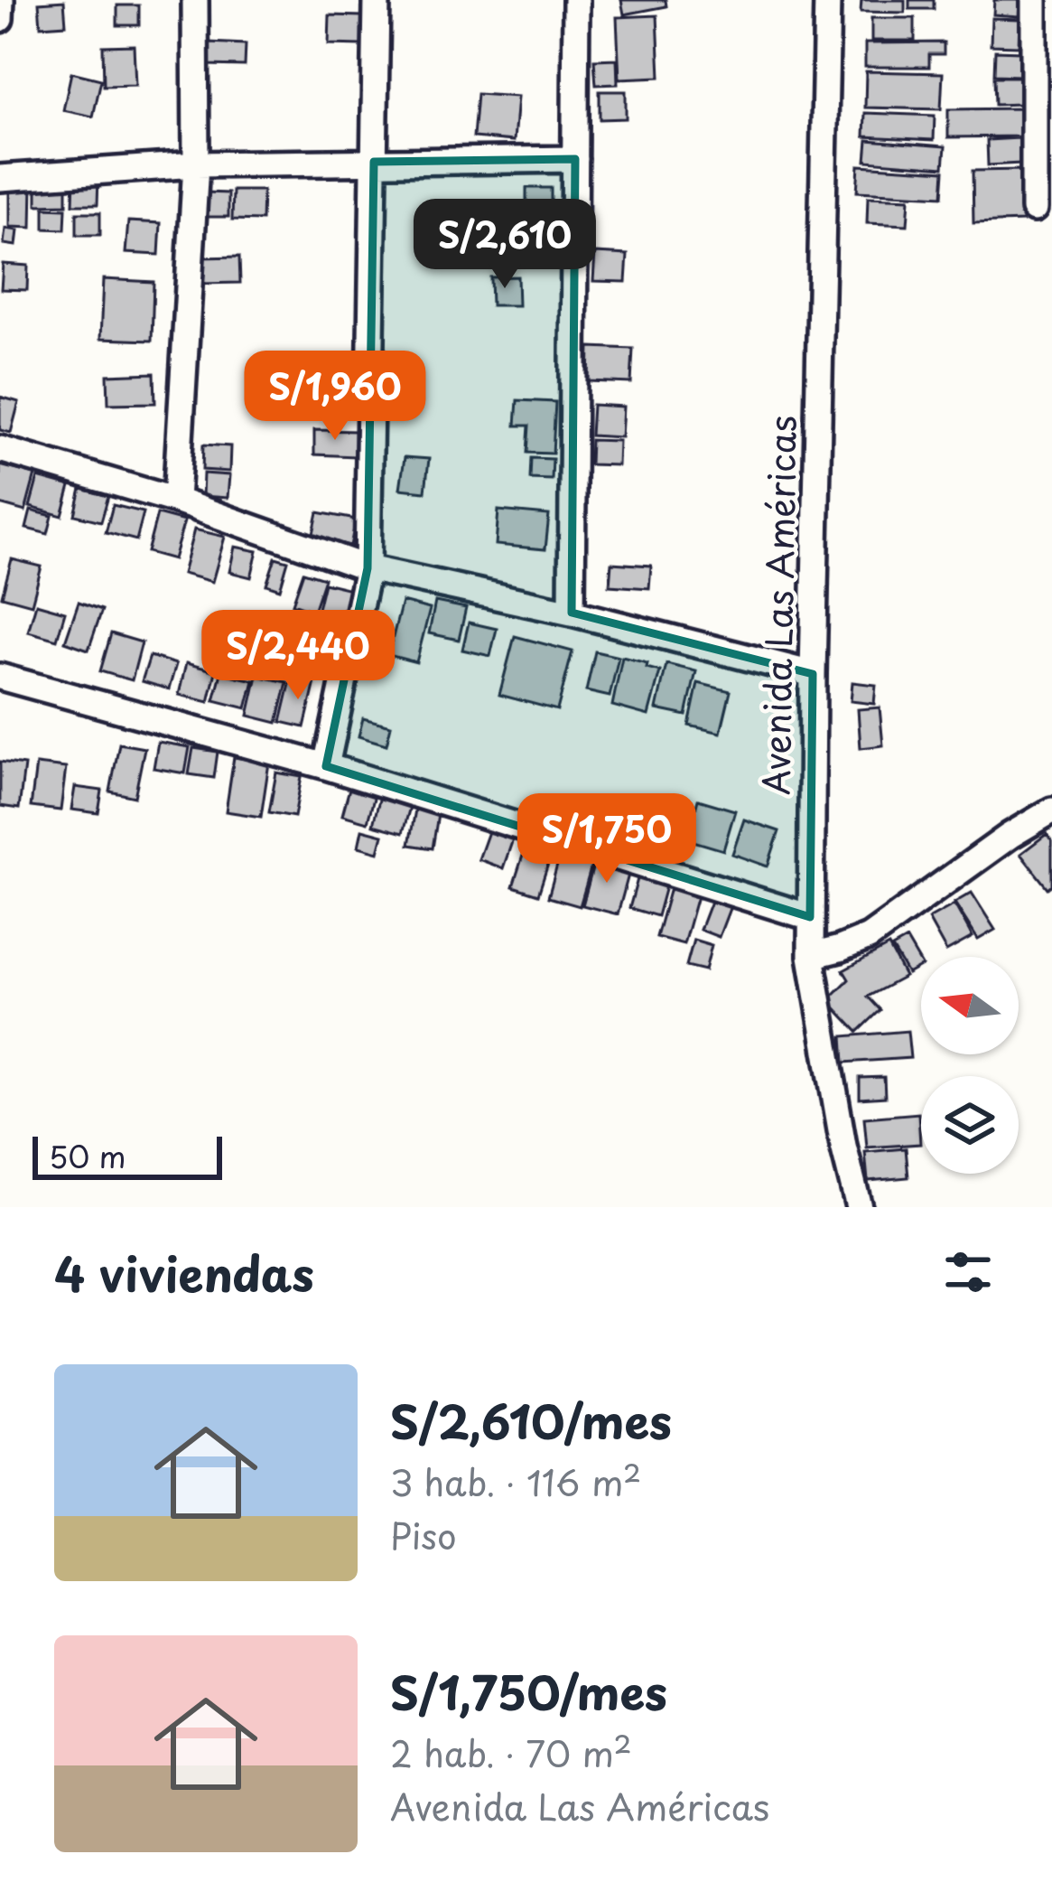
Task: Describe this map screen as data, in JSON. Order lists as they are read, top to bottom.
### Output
{
  "streets": {
    "street": ["Avenida Las Américas"]
  },
  "scale_bar": "50 m",
  "north": "left",
  "page": {
    "price": [
      "S/2,610",
      "S/1,960",
      "S/2,440",
      "S/1,750"
    ],
    "scale": "50 m",
    "heading": "4 viviendas",
    "list": [
      {
        "name": "S/2,610/mes",
        "note": "3 hab. · 116 m² · Piso"
      },
      {
        "name": "S/1,750/mes",
        "note": "2 hab. · 70 m² · Avenida Las Américas"
      }
    ]
  }
}
